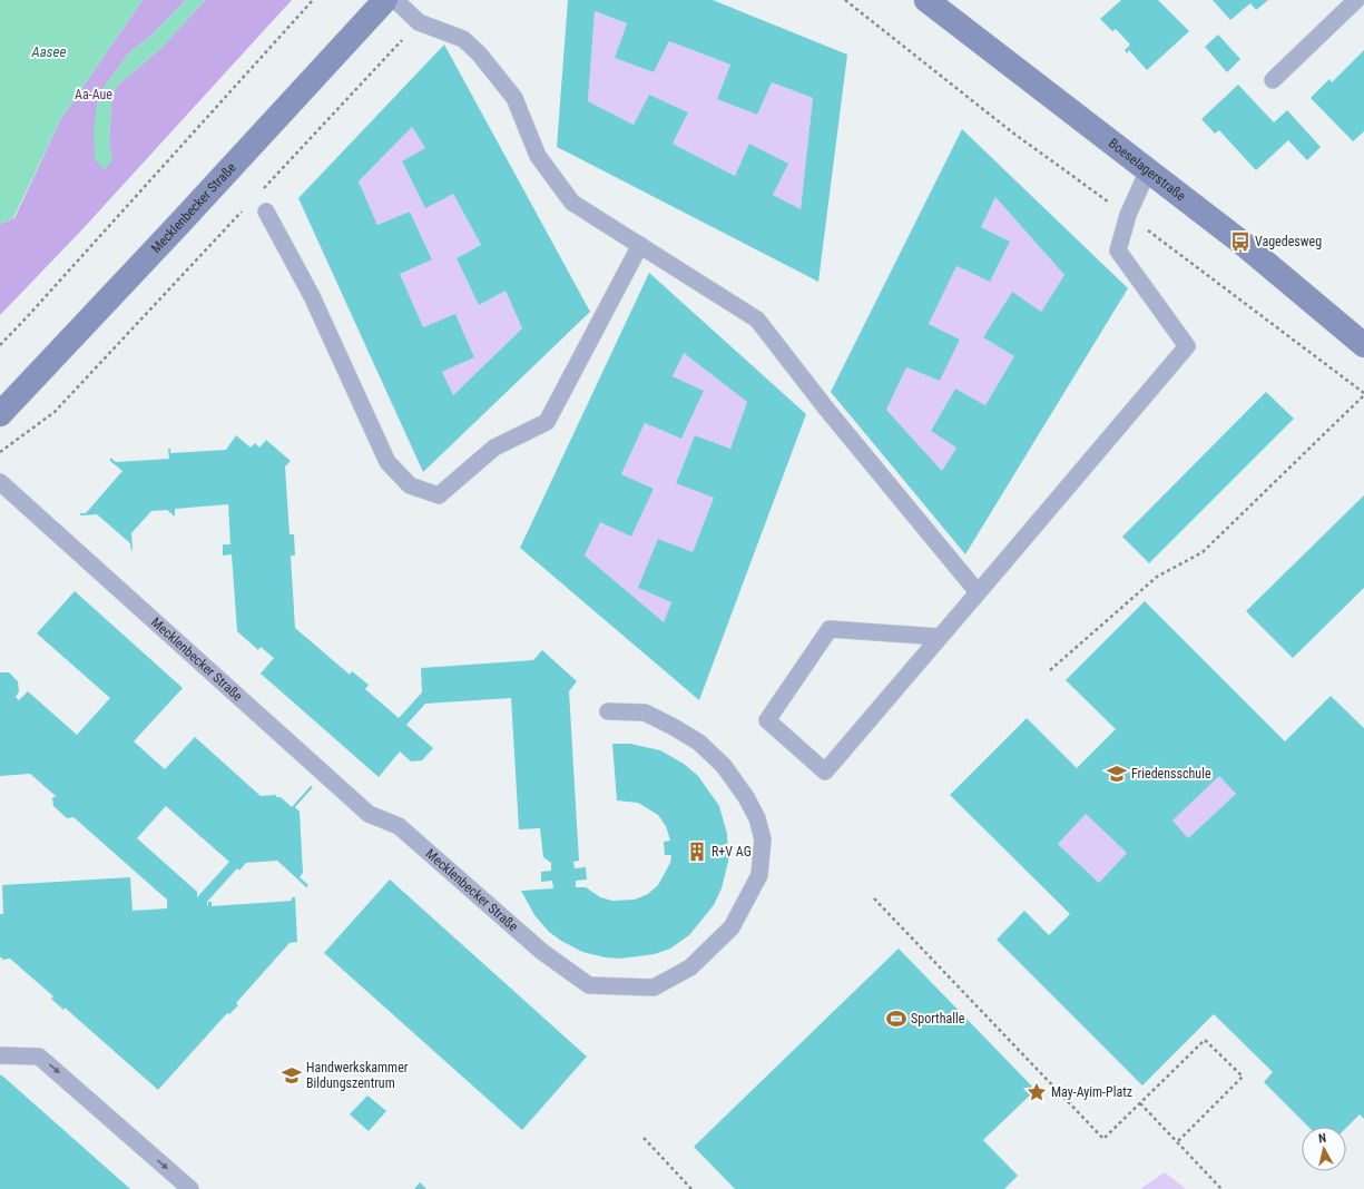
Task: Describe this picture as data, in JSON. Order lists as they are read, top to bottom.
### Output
{
  "streets": {
    "street": ["Boeselagerstraße", "Mecklenbecker Straße"]
  },
  "water": ["Aasee"],
  "parks": ["Aa-Aue"],
  "places": {
    "bus stop": ["Vagedesweg"],
    "school or university": ["Friedensschule", "Handwerkskammer Bildungszentrum"],
    "building": ["R+V AG"],
    "sports": ["Sporthalle"],
    "place": ["May-Ayim-Platz"]
  },
  "north": "top"
}
